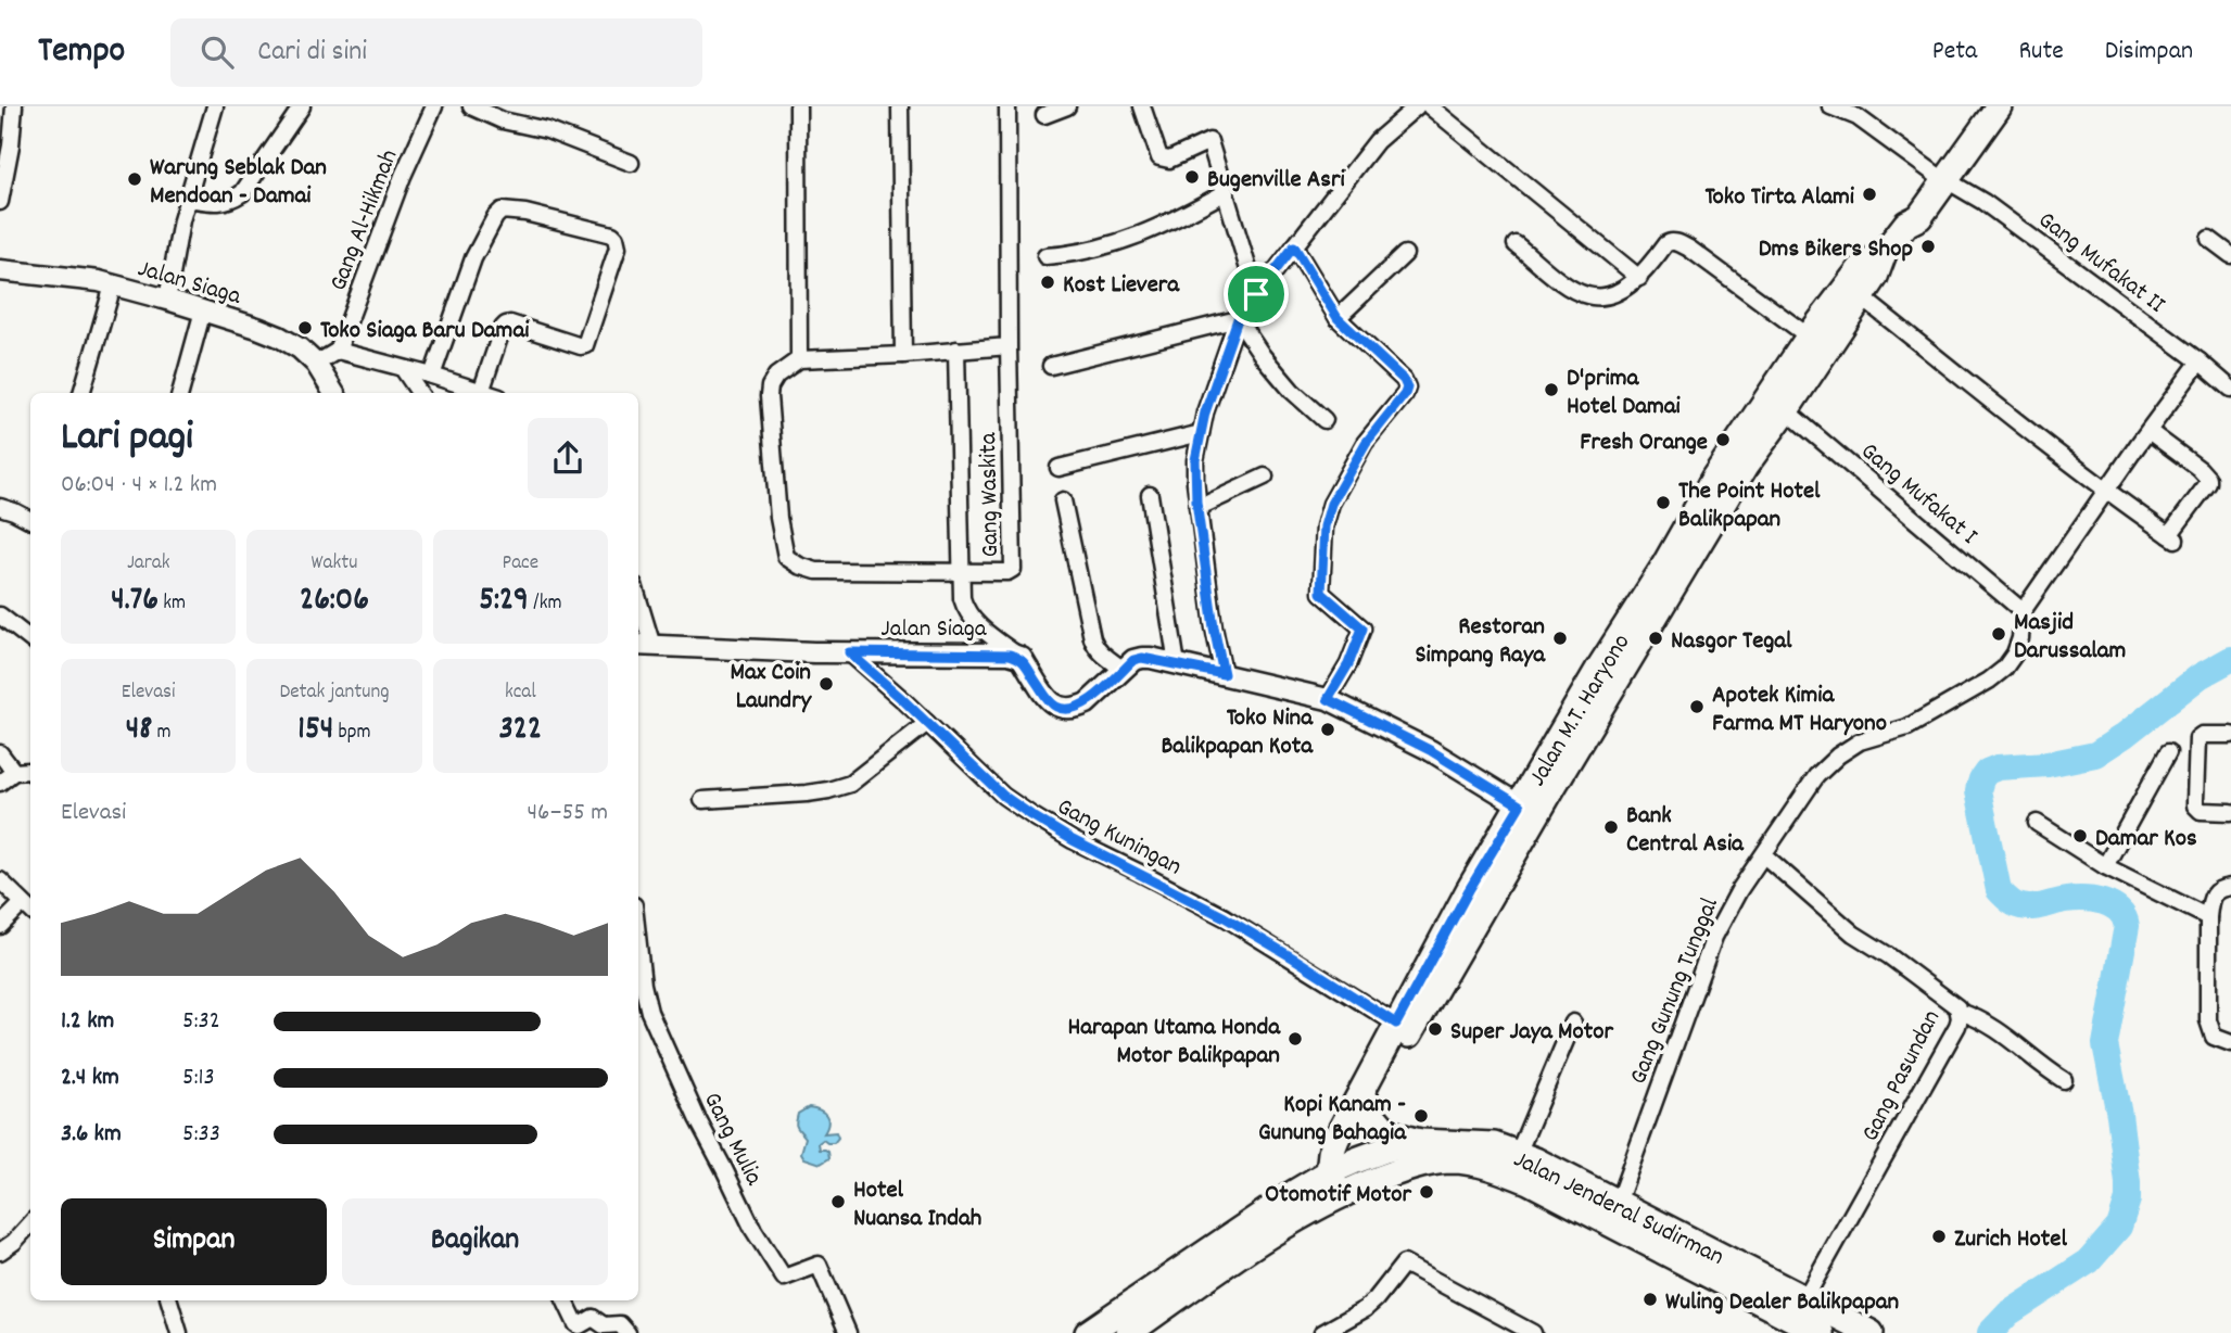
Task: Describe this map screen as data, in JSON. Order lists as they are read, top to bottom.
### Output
{
  "streets": {
    "main road": ["Jalan M.T. Haryono", "Jalan Jenderal Sudirman"],
    "street": [
      "Gang Al-Hikmah",
      "Gang Mufakat II",
      "Jalan Siaga",
      "Gang Mufakat I",
      "Gang Waskita",
      "Gang Kuningan",
      "Gang Gunung Tunggal",
      "Gang Pasundan",
      "Gang Mulia"
    ]
  },
  "crossings": [
    ["Gang Mufakat II", "Jalan M.T. Haryono"],
    ["Jalan Siaga", "Gang Waskita"],
    ["Jalan Siaga", "Gang Kuningan"],
    ["Gang Mufakat I", "Jalan M.T. Haryono"],
    ["Gang Mufakat I", "Gang Gunung Tunggal"],
    ["Jalan M.T. Haryono", "Gang Kuningan"],
    ["Jalan M.T. Haryono", "Jalan Jenderal Sudirman"],
    ["Gang Gunung Tunggal", "Gang Pasundan"],
    ["Gang Gunung Tunggal", "Jalan Jenderal Sudirman"],
    ["Gang Pasundan", "Jalan Jenderal Sudirman"]
  ],
  "places": [
    "Bugenville Asri",
    "Warung Seblak Dan Mendoan - Damai",
    "Toko Tirta Alami",
    "Dms Bikers Shop",
    "Kost Lievera",
    "Toko Siaga Baru Damai",
    "D'prima Hotel Damai",
    "Fresh Orange",
    "The Point Hotel Balikpapan",
    "Masjid Darussalam",
    "Restoran Simpang Raya",
    "Nasgor Tegal",
    "Max Coin Laundry",
    "Apotek Kimia Farma MT Haryono",
    "Toko Nina Balikpapan Kota",
    "Bank Central Asia",
    "Damar Kos",
    "Super Jaya Motor",
    "Harapan Utama Honda Motor Balikpapan",
    "Kopi Kanam - Gunung Bahagia",
    "Otomotif Motor",
    "Hotel Nuansa Indah",
    "Zurich Hotel",
    "Wuling Dealer Balikpapan"
  ],
  "page": {
    "header": "Tempo",
    "search": "Cari di sini",
    "nav": ["Peta", "Rute", "Disimpan"],
    "heading": ["Lari pagi", "06:04 · 4 × 1.2 km"],
    "stats": [
      ["Jarak", "4.76 km"],
      ["Waktu", "26:06"],
      ["Pace", "5:29 /km"],
      ["Elevasi", "48 m"],
      ["Detak jantung", "154 bpm"],
      ["kcal", "322"]
    ],
    "chart": ["Elevasi", "46–55 m"],
    "list": [
      {
        "name": "1.2 km",
        "note": "5:32"
      },
      {
        "name": "2.4 km",
        "note": "5:13"
      },
      {
        "name": "3.6 km",
        "note": "5:33"
      }
    ],
    "buttons": ["Simpan", "Bagikan"]
  }
}
